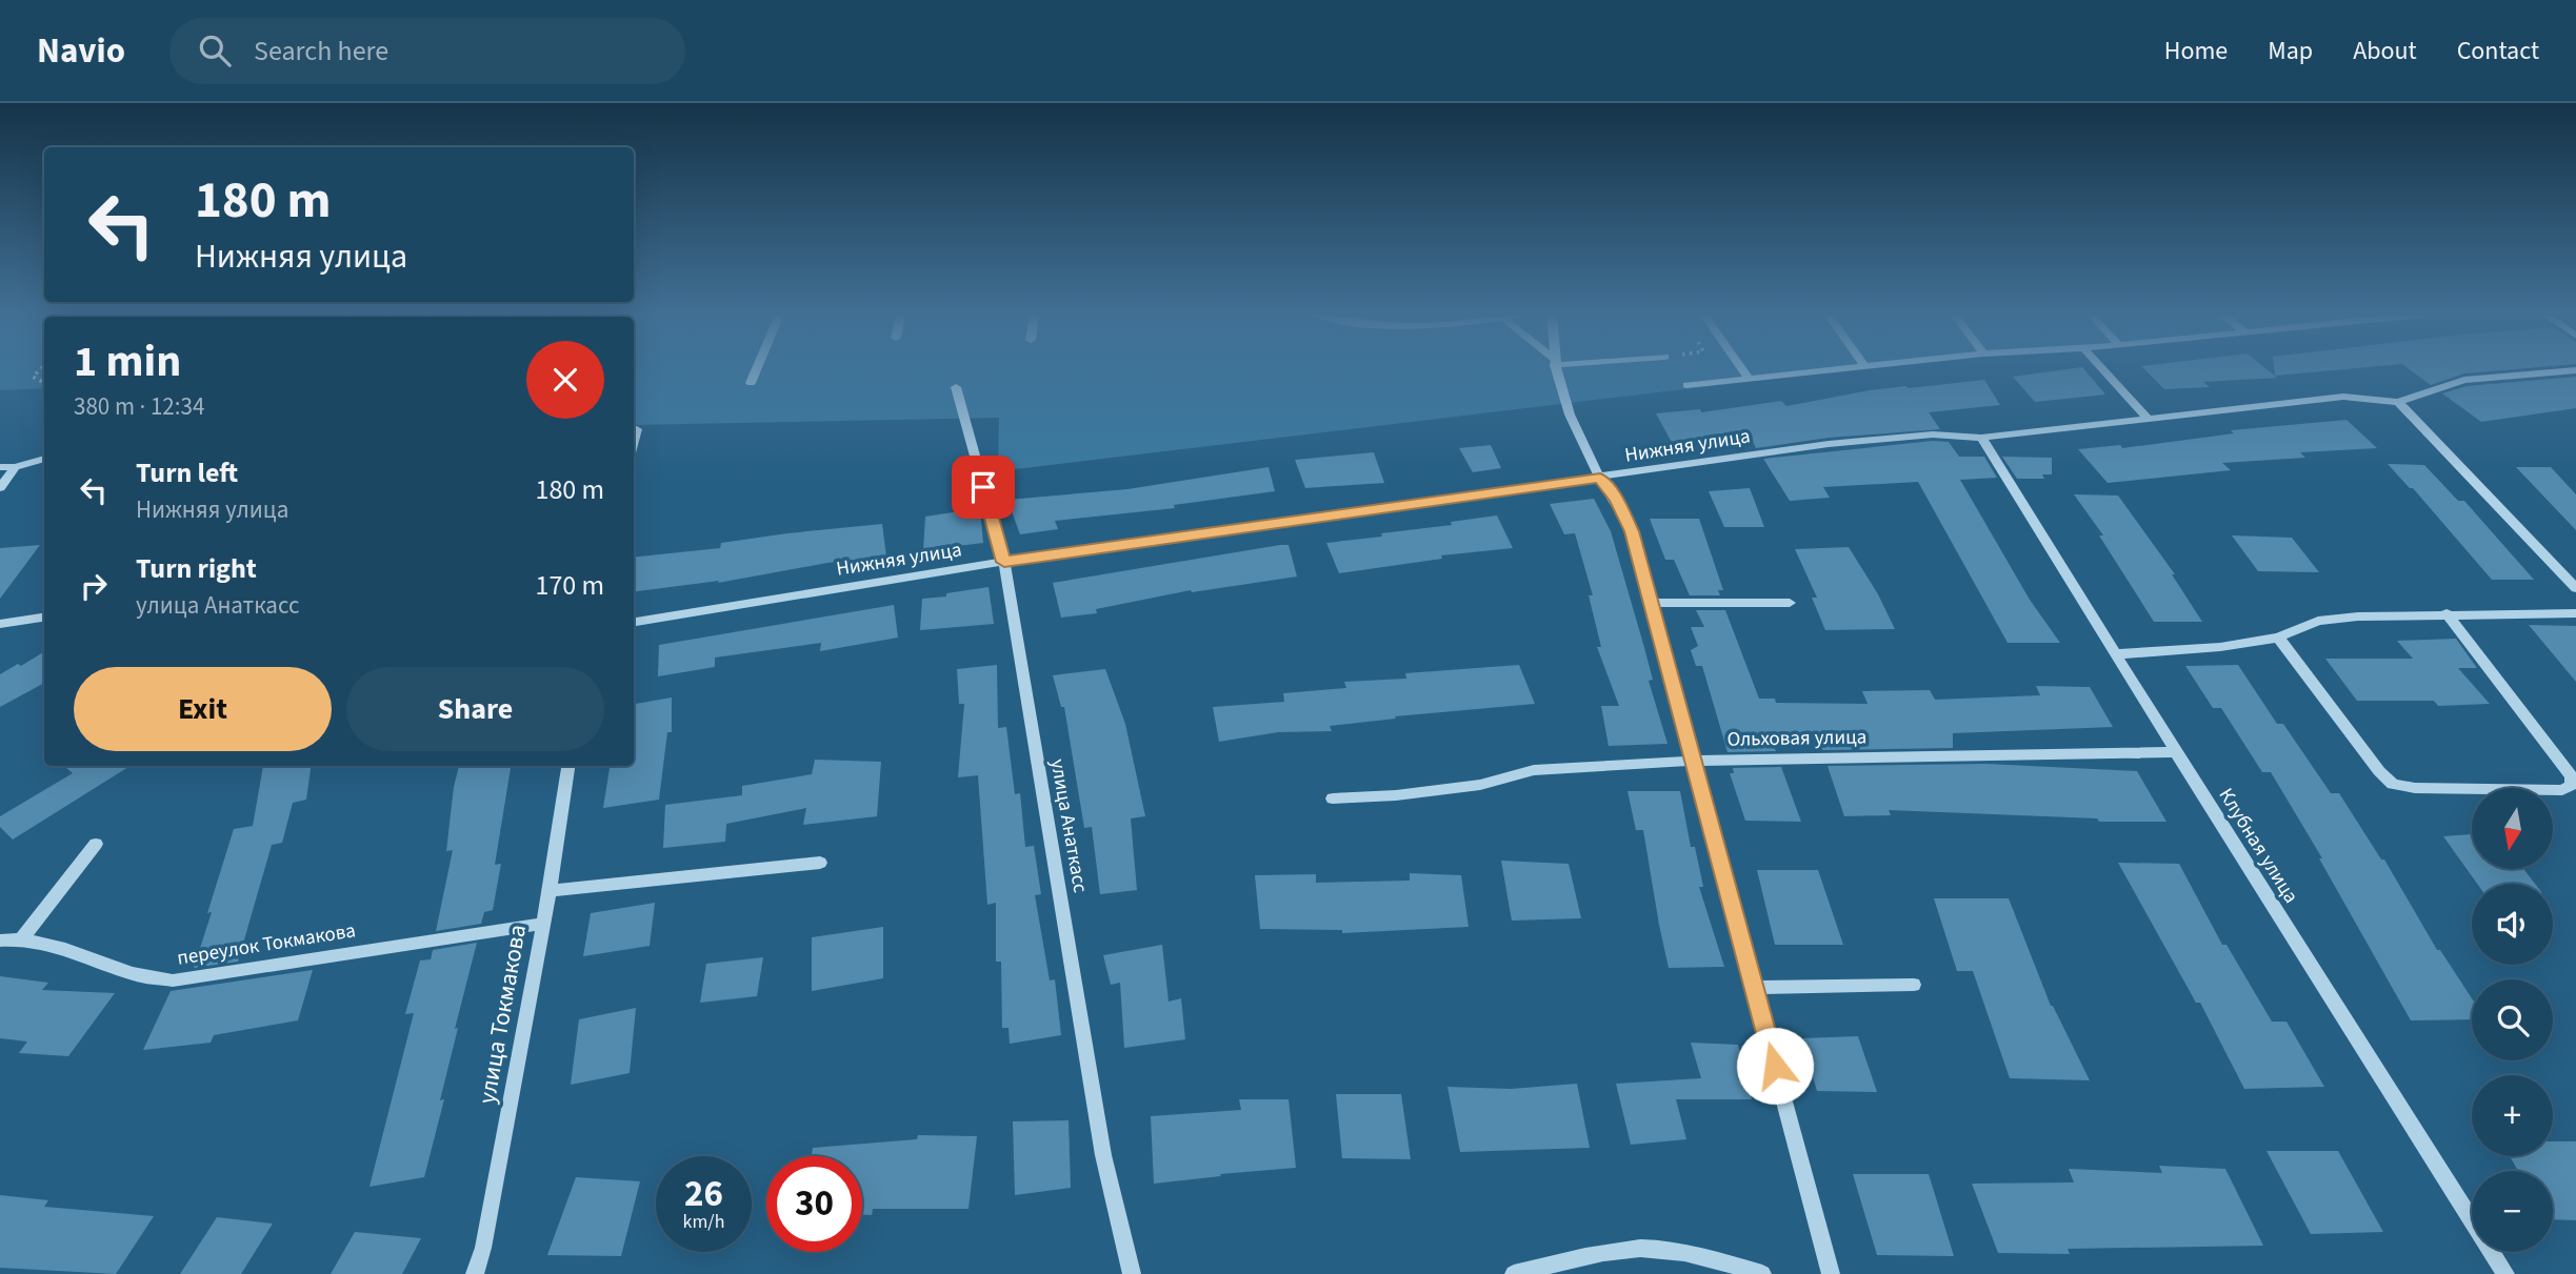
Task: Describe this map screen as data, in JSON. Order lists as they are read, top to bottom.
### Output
{
  "streets": {
    "street": [
      "Нижняя улица",
      "Ольховая улица",
      "улица Анаткасс",
      "Клубная улица",
      "улица Токмакова"
    ],
    "lane": ["переулок Токмакова"]
  },
  "crossings": [
    ["Нижняя улица", "улица Анаткасс"],
    ["Нижняя улица", "Клубная улица"],
    ["Ольховая улица", "Клубная улица"],
    ["переулок Токмакова", "улица Токмакова"]
  ],
  "north": "bottom",
  "page": {
    "header": "Navio",
    "search": "Search here",
    "nav": [
      "Home",
      "Map",
      "About",
      "Contact"
    ],
    "turn": ["180 m", "Нижняя улица"],
    "heading": ["1 min", "380 m · 12:34"],
    "list": [
      {
        "name": "Turn left",
        "note": "Нижняя улица",
        "value": "180 m"
      },
      {
        "name": "Turn right",
        "note": "улица Анаткасс",
        "value": "170 m"
      }
    ],
    "buttons": ["Exit", "Share"],
    "map_buttons": ["+", "−"],
    "speed": "26 km/h",
    "limit": "30"
  }
}
